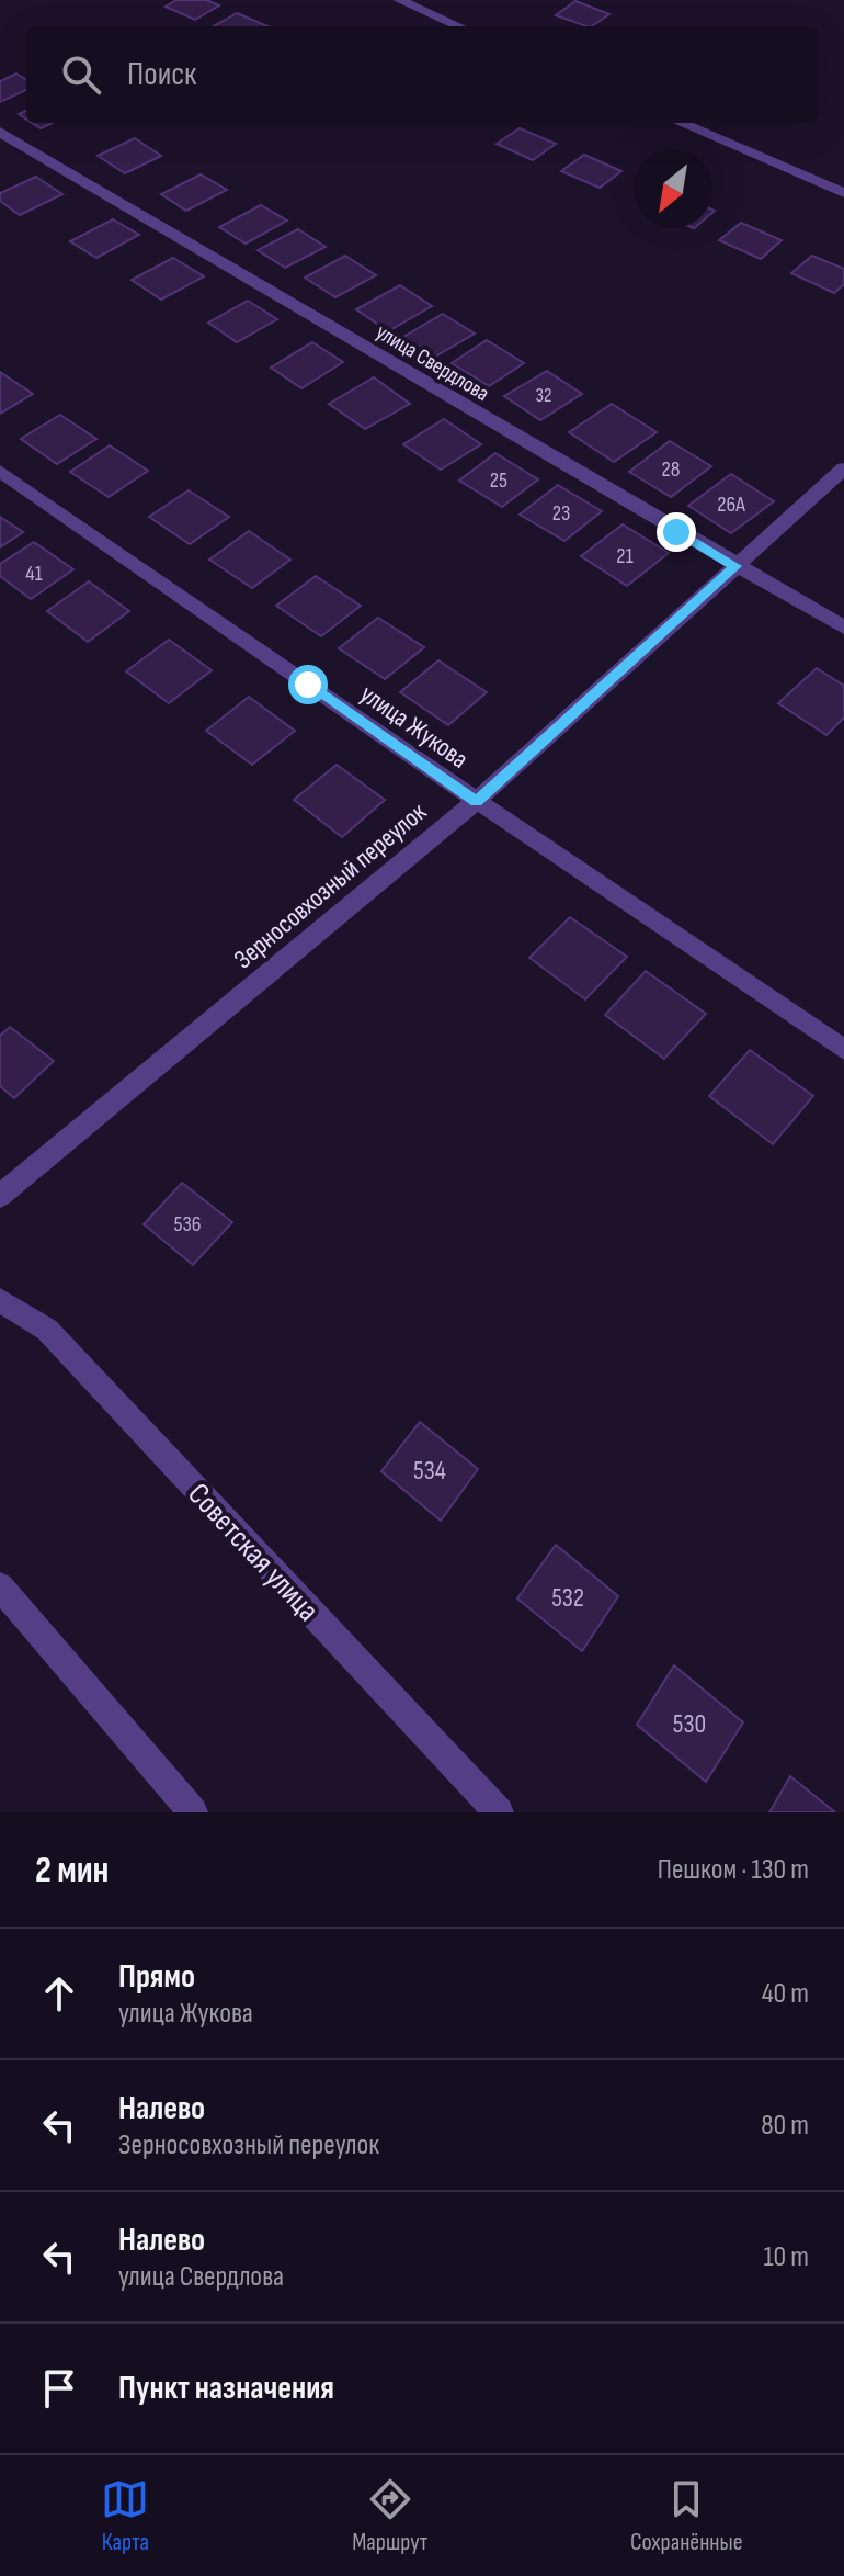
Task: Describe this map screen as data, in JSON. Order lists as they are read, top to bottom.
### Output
{
  "streets": {
    "street": [
      "улица Свердлова",
      "улица Жукова",
      "Зерносовхозный переулок",
      "Советская улица"
    ]
  },
  "crossings": [
    ["улица Свердлова", "Зерносовхозный переулок"],
    ["улица Жукова", "Зерносовхозный переулок"]
  ],
  "house_numbers": [
    "32",
    "28",
    "25",
    "26А",
    "23",
    "21",
    "41",
    "536",
    "534",
    "532",
    "530"
  ],
  "north": "bottom left",
  "page": {
    "search": "Поиск",
    "heading": ["2 мин", "Пешком · 130 m"],
    "list": [
      ["Прямо", "улица Жукова", "40 m"],
      ["Налево", "Зерносовхозный переулок", "80 m"],
      ["Налево", "улица Свердлова", "10 m"],
      "Пункт назначения"
    ],
    "nav": ["Карта", "Маршрут", "Сохранённые"]
  }
}
